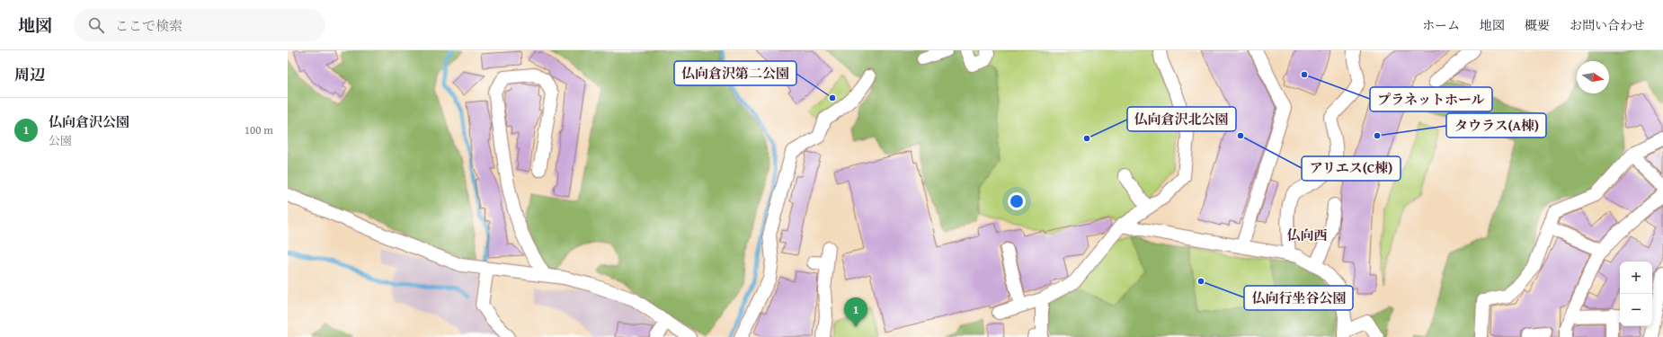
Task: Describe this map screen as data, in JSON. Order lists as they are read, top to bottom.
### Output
{
  "districts": ["仏向西"],
  "places": [
    "プラネットホール",
    "仏向倉沢第二公園",
    "アリエス(C棟)",
    "タウラス(A棟)",
    "仏向倉沢北公園",
    "仏向行坐谷公園"
  ],
  "north": "right",
  "page": {
    "header": "地図",
    "search": "ここで検索",
    "nav": [
      "ホーム",
      "地図",
      "概要",
      "お問い合わせ"
    ],
    "heading": "周辺",
    "list": [
      {
        "mark": "1",
        "name": "仏向倉沢公園",
        "note": "公園",
        "value": "100 m"
      }
    ],
    "map_buttons": ["+", "−"],
    "pins": "1"
  }
}
